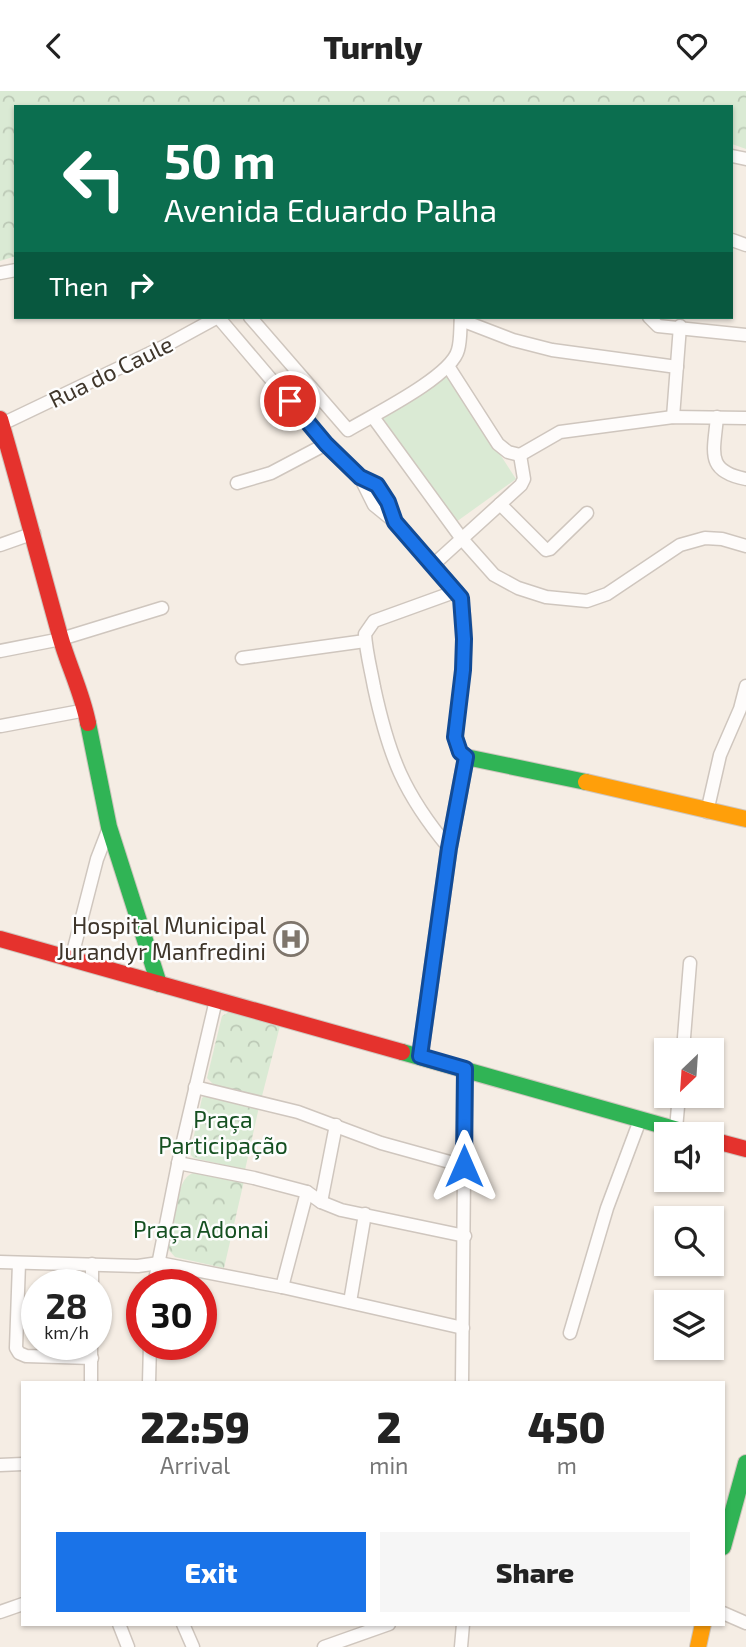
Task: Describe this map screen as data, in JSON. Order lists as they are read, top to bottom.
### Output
{
  "streets": {
    "street": ["Rua do Caule"]
  },
  "parks": ["Praça Participação", "Praça Adonai"],
  "places": {
    "hospital": ["Hospital Municipal Jurandyr Manfredini"]
  },
  "north": "bottom left",
  "page": {
    "header": "Turnly",
    "turn": ["50 m", "Avenida Eduardo Palha"],
    "then": "Then",
    "speed": "28 km/h",
    "limit": "30",
    "eta": [
      "22:59",
      "Arrival",
      "2",
      "min",
      "450",
      "m"
    ],
    "buttons": ["Exit", "Share"]
  }
}
